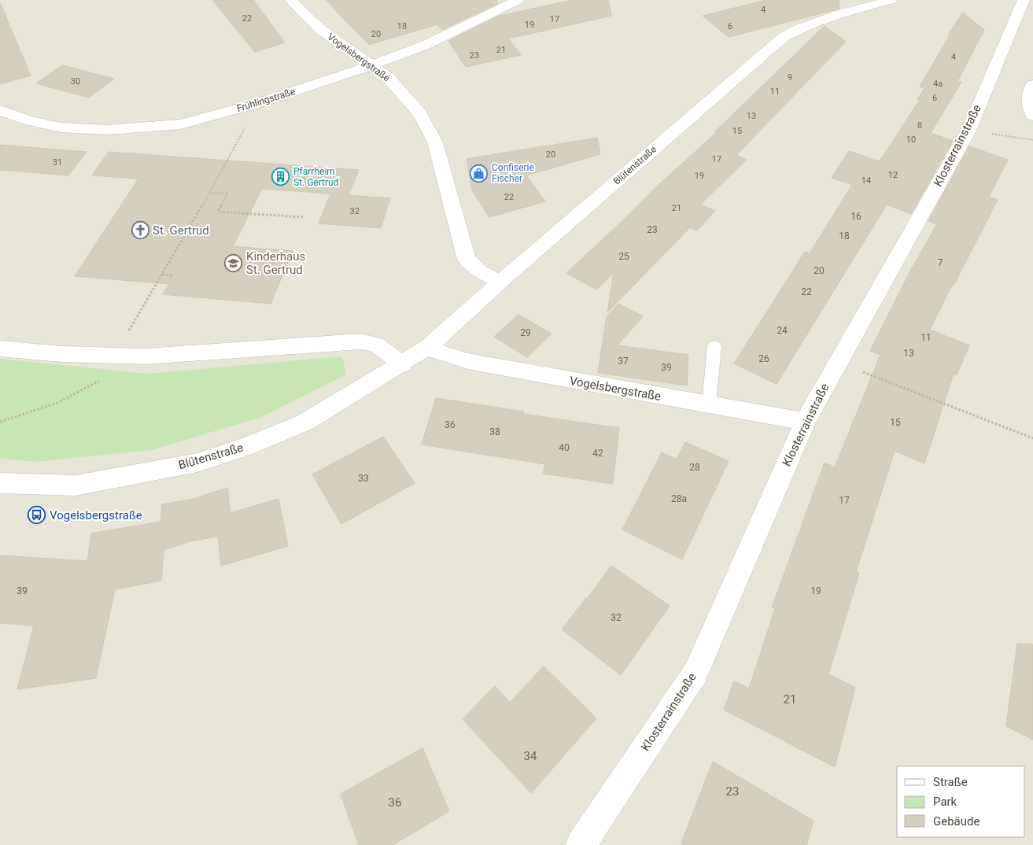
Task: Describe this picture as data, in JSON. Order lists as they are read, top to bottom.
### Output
{
  "streets": {
    "street": [
      "Vogelsbergstraße",
      "Frühlingstraße",
      "Klosterrainstraße",
      "Blütenstraße"
    ]
  },
  "crossings": [
    ["Vogelsbergstraße", "Frühlingstraße"],
    ["Vogelsbergstraße", "Klosterrainstraße"],
    ["Vogelsbergstraße", "Blütenstraße"]
  ],
  "places": {
    "shop": ["Confiserie Fischer"],
    "building": ["Pfarrheim St. Gertrud"],
    "church": ["St. Gertrud"],
    "school or university": ["Kinderhaus St. Gertrud"],
    "bus stop": ["Vogelsbergstraße"]
  },
  "house_numbers": [
    "4",
    "22",
    "17",
    "19",
    "18",
    "6",
    "20",
    "21",
    "23",
    "4",
    "9",
    "30",
    "4a",
    "11",
    "6",
    "13",
    "8",
    "15",
    "10",
    "20",
    "17",
    "31",
    "12",
    "19",
    "14",
    "22",
    "21",
    "32",
    "16",
    "23",
    "18",
    "25",
    "7",
    "20",
    "22",
    "24",
    "29",
    "11",
    "13",
    "26",
    "37",
    "39",
    "15",
    "36",
    "38",
    "40",
    "42",
    "28",
    "33",
    "28a",
    "17",
    "39",
    "19",
    "32",
    "21",
    "34",
    "23",
    "36"
  ],
  "legend": ["Straße", "Park", "Gebäude"]
}
